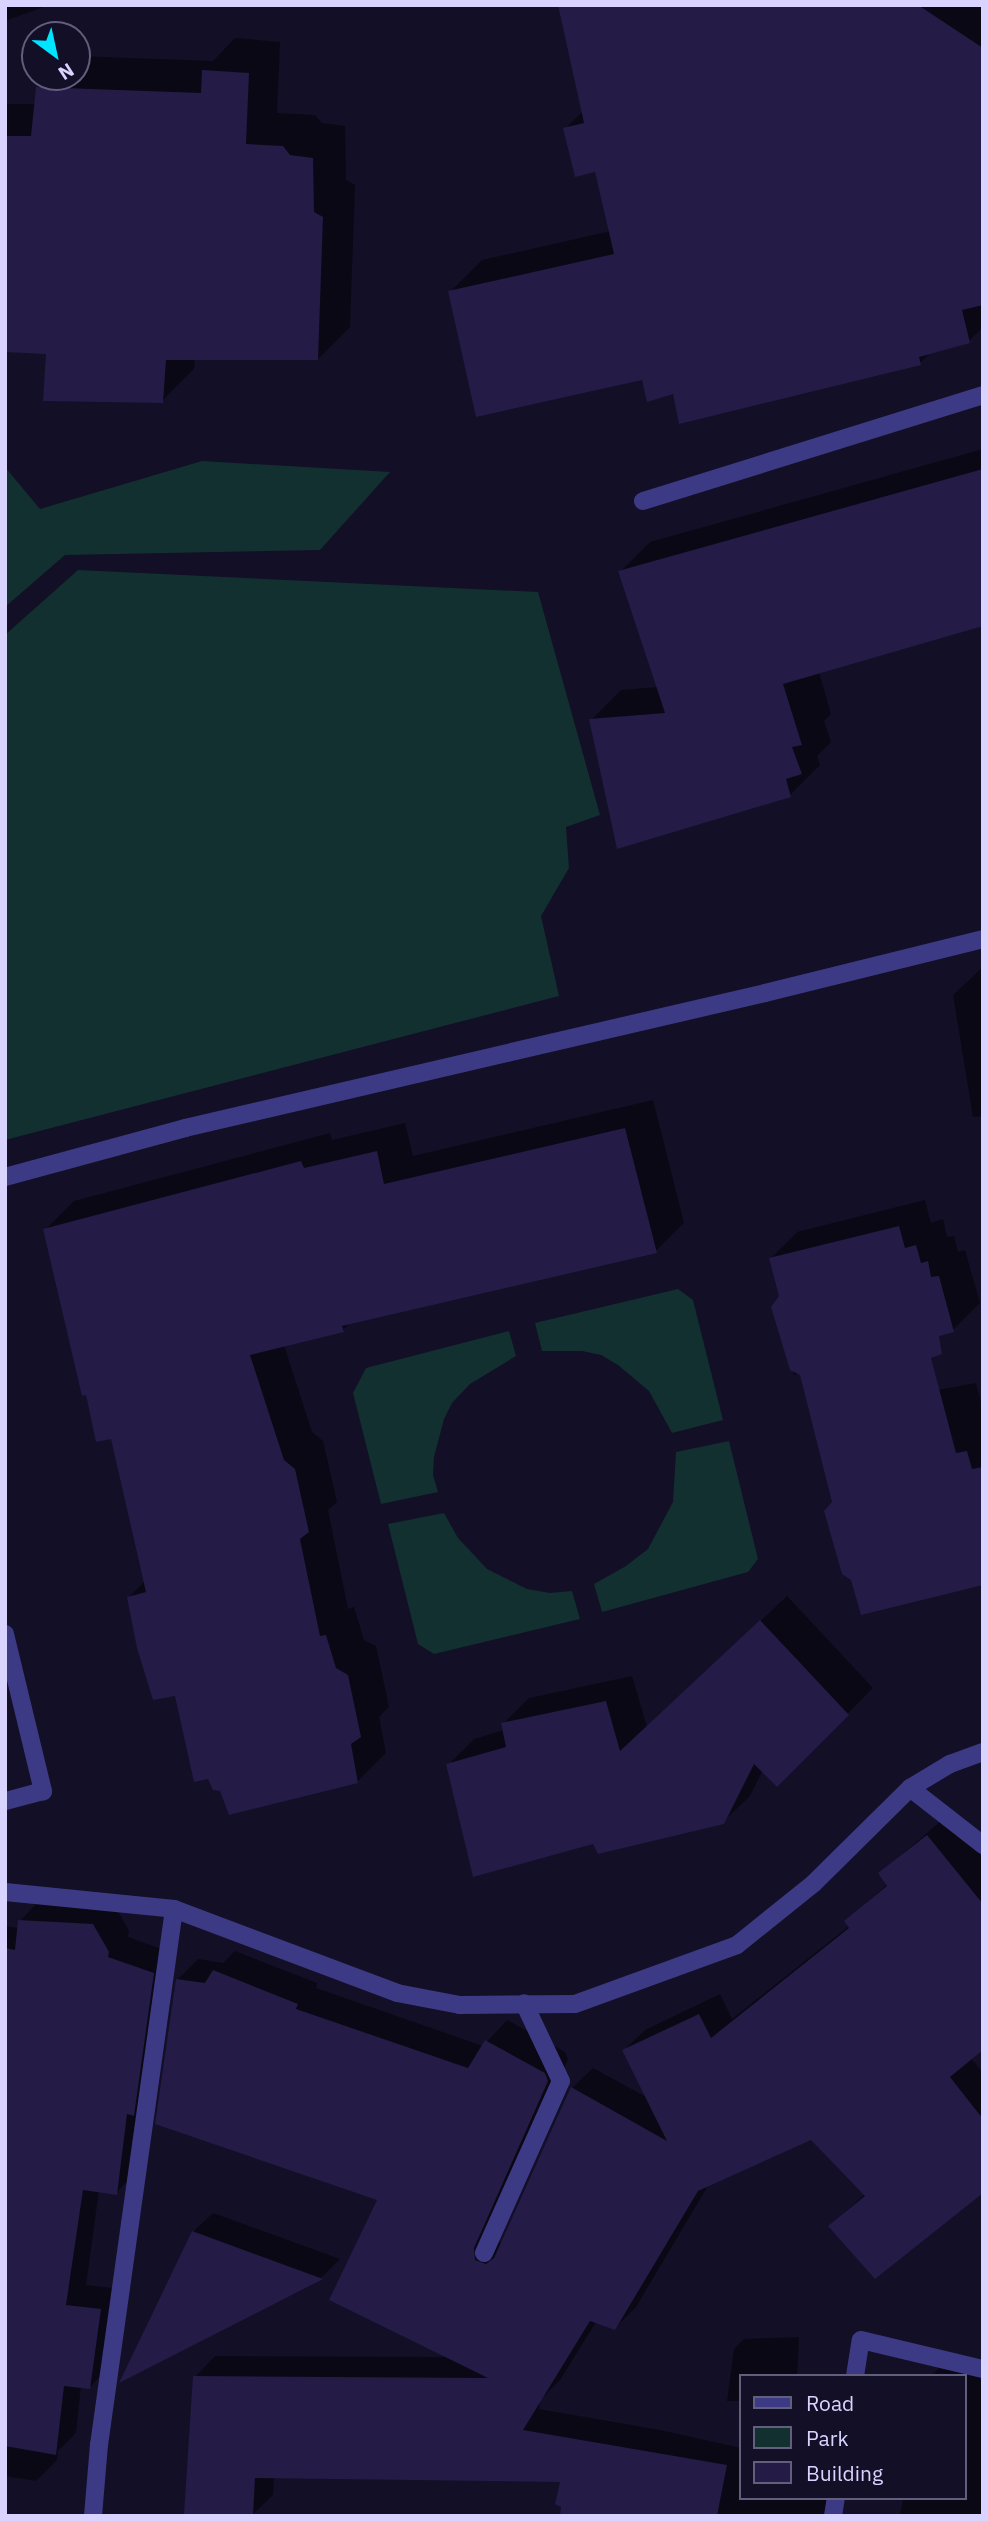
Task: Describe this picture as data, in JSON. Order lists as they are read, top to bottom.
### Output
{
  "legend": ["Road", "Park", "Building"],
  "north": "bottom right"
}
